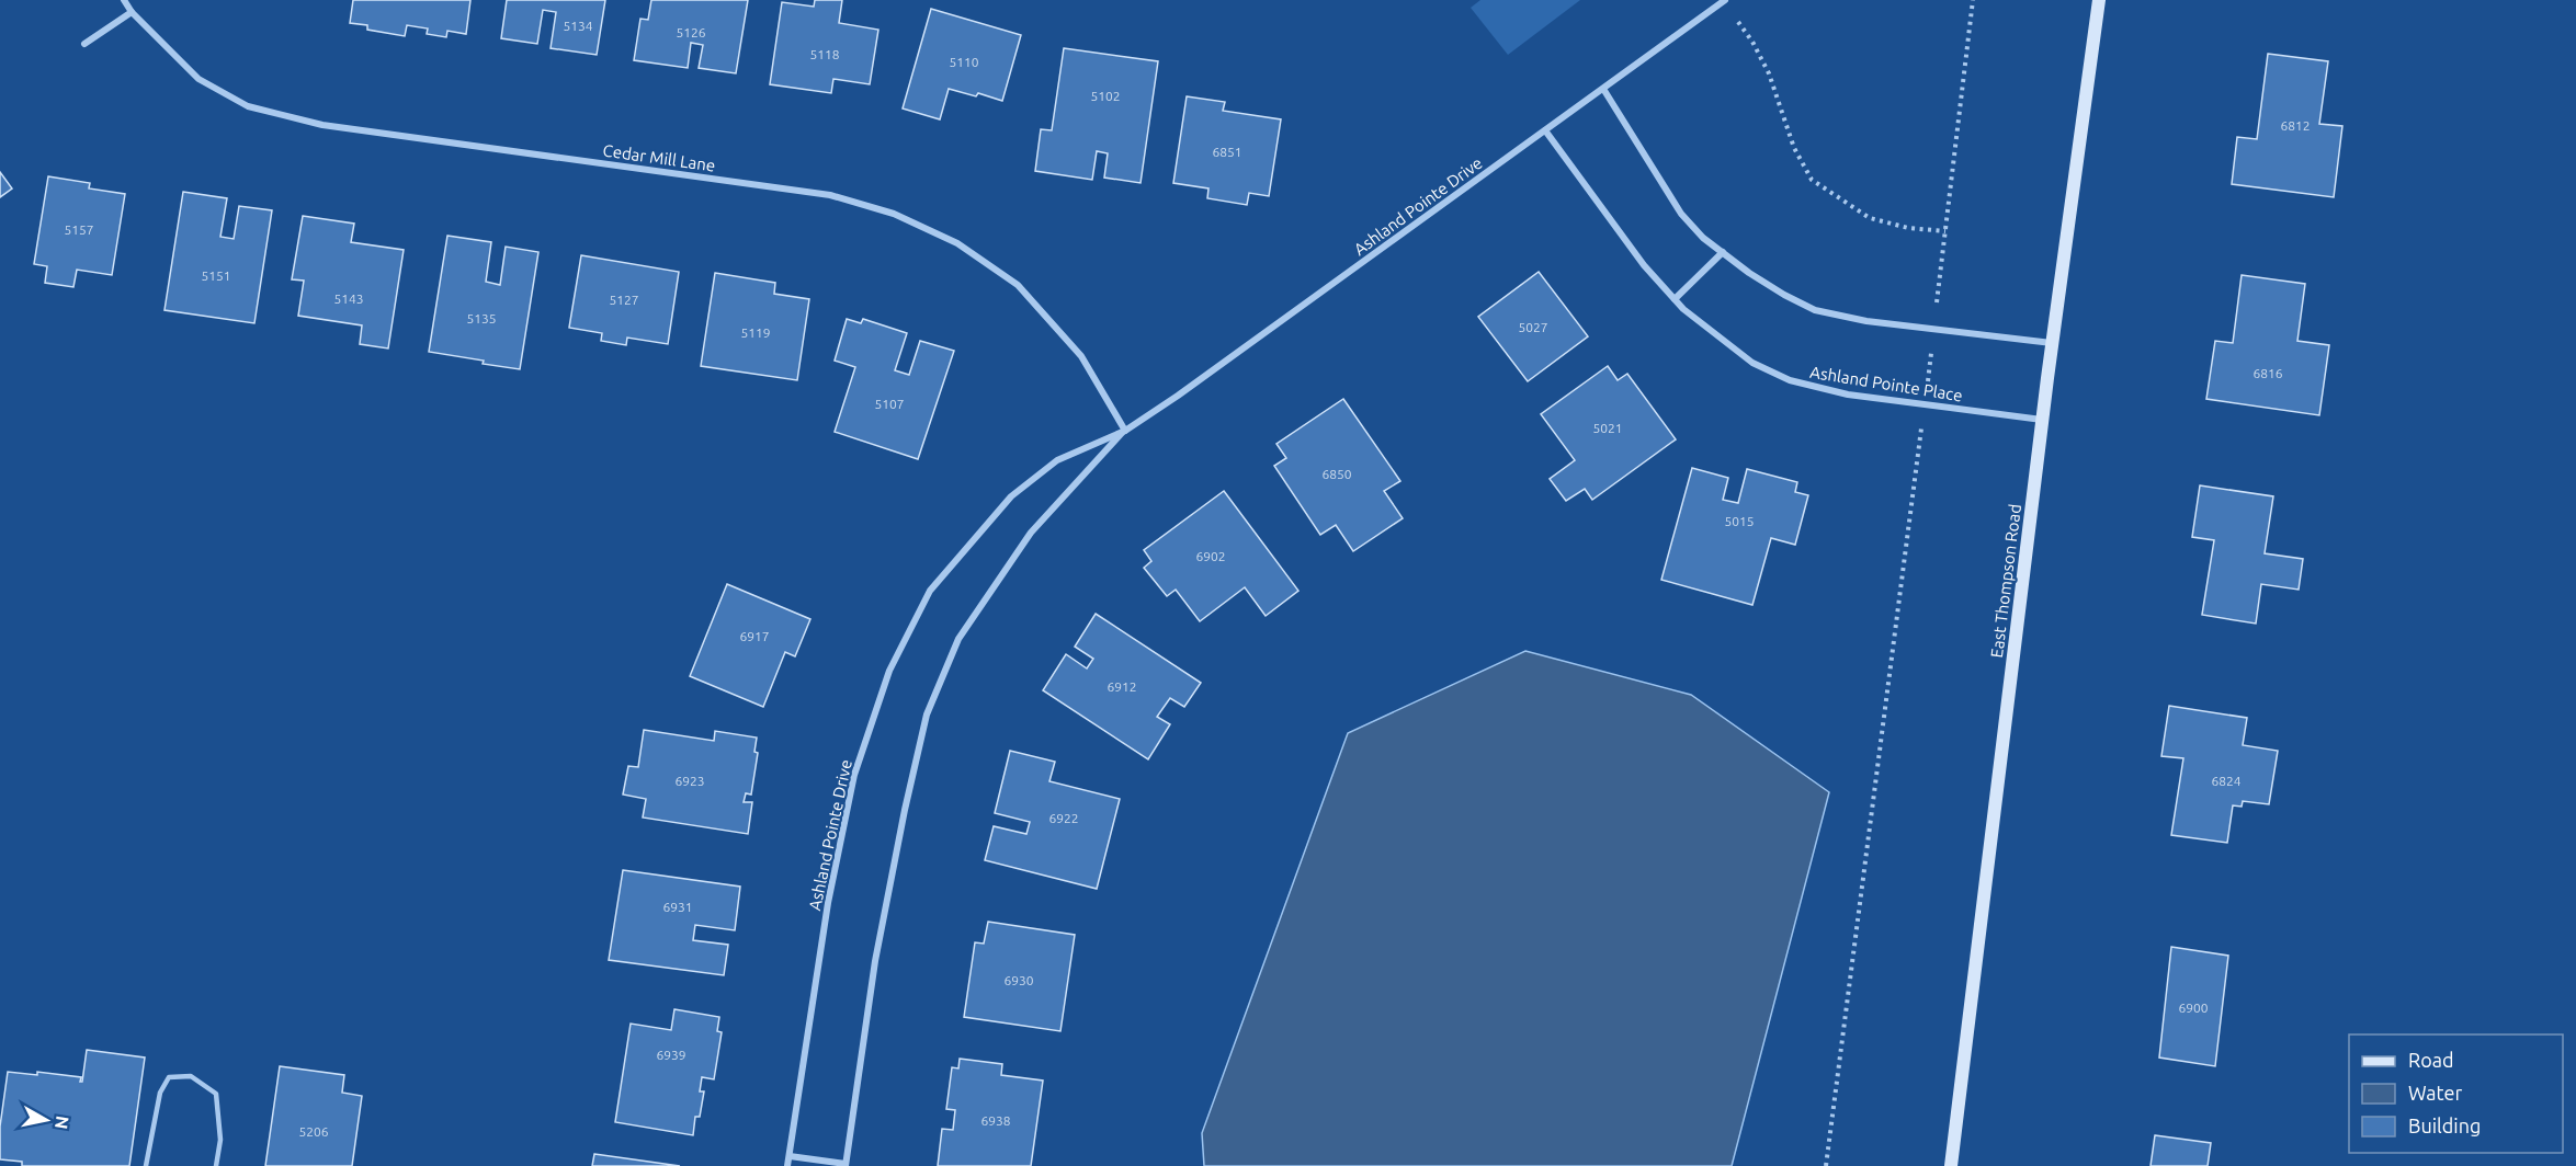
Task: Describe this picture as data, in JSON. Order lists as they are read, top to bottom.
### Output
{
  "streets": {
    "main road": ["East Thompson Road"],
    "street": ["Cedar Mill Lane", "Ashland Pointe Drive", "Ashland Pointe Place"]
  },
  "crossings": [
    ["Cedar Mill Lane", "Ashland Pointe Drive"],
    ["Ashland Pointe Drive", "Ashland Pointe Place"],
    ["Ashland Pointe Place", "East Thompson Road"]
  ],
  "house_numbers": [
    "5134",
    "5126",
    "5118",
    "5110",
    "5102",
    "6812",
    "6851",
    "5157",
    "5151",
    "5143",
    "5127",
    "5135",
    "5027",
    "5119",
    "6816",
    "5107",
    "5021",
    "6850",
    "5015",
    "6902",
    "6917",
    "6912",
    "6923",
    "6824",
    "6922",
    "6931",
    "6930",
    "6900",
    "6939",
    "6938",
    "5206"
  ],
  "legend": ["Road", "Water", "Building"],
  "north": "right"
}
